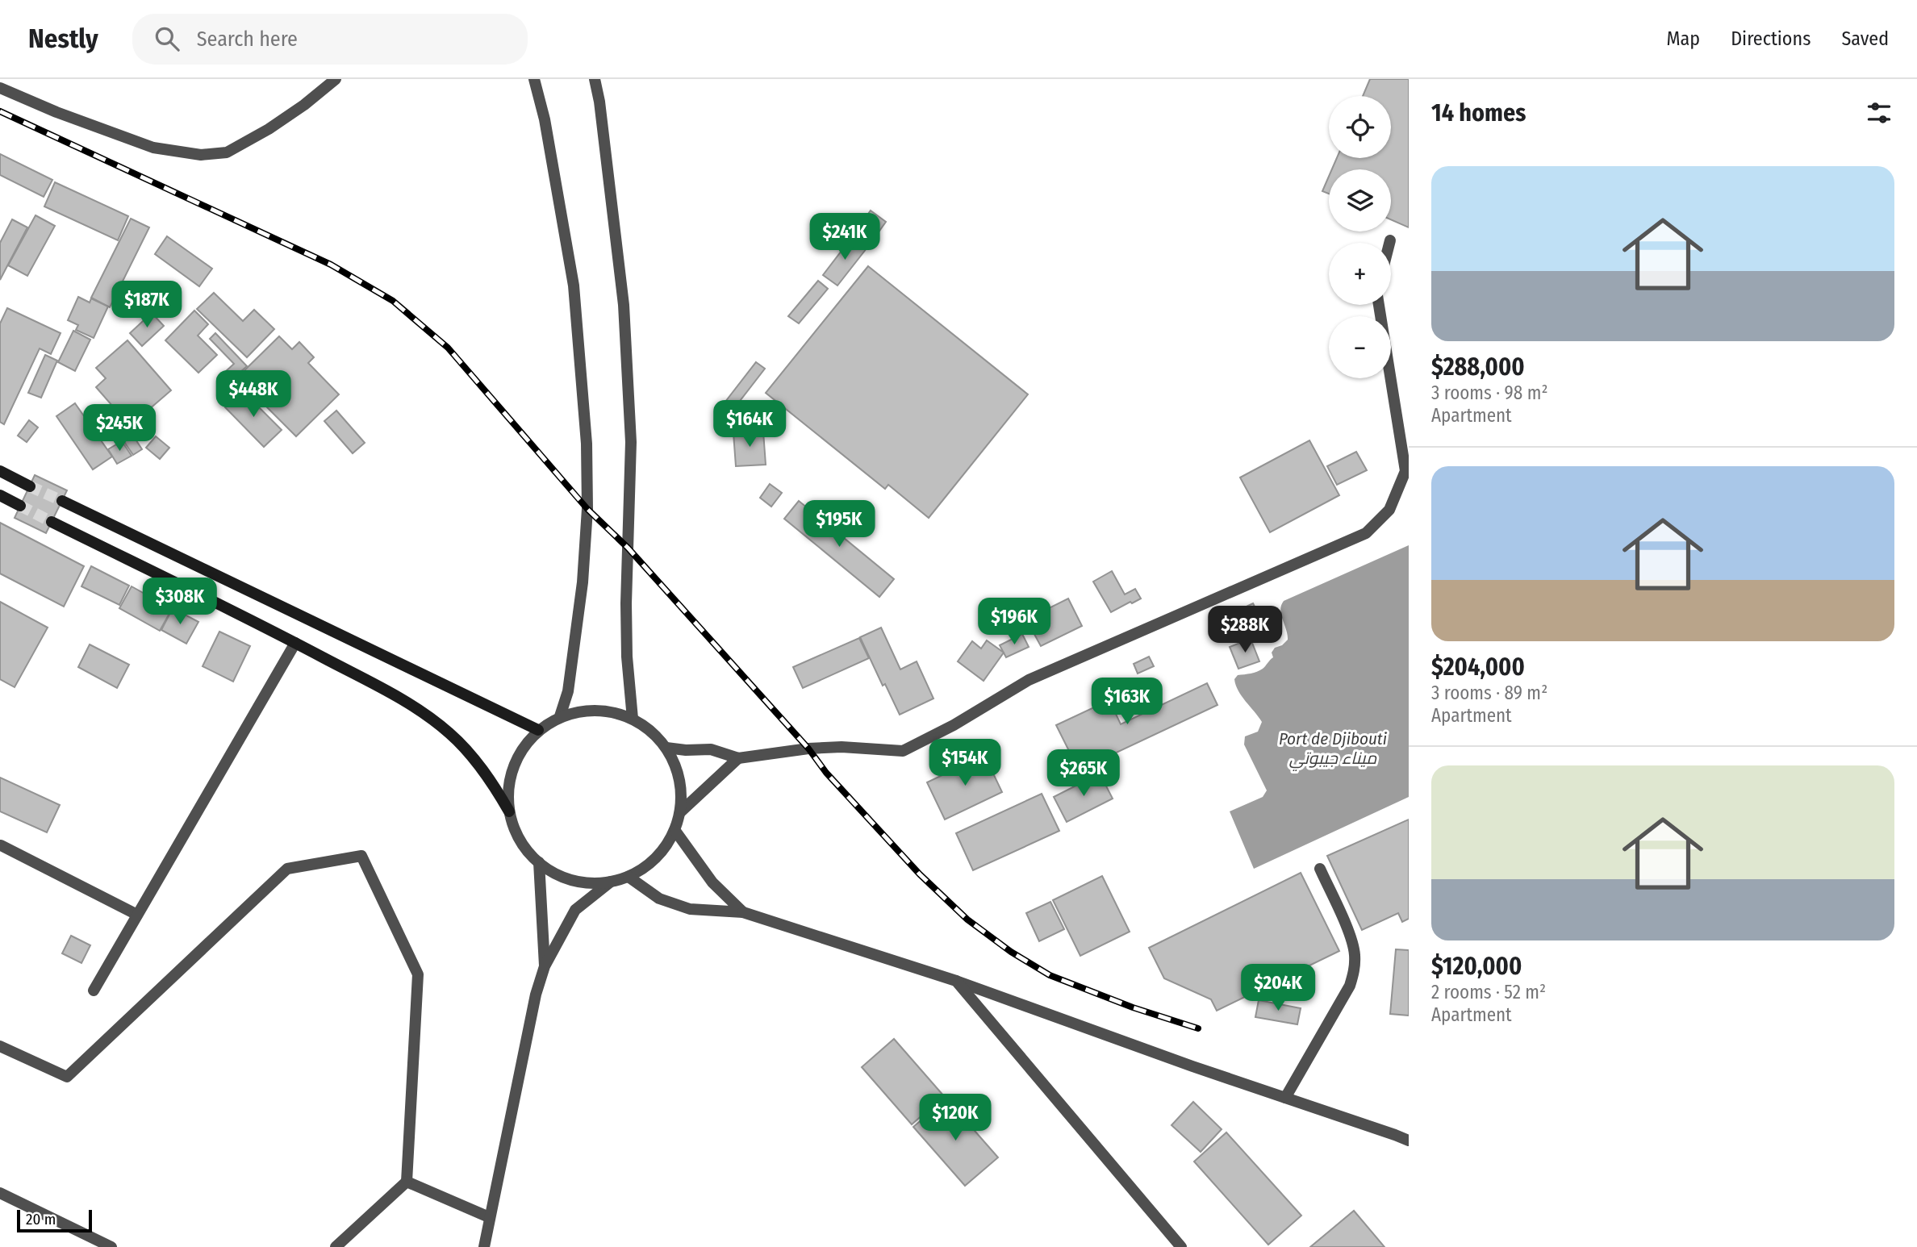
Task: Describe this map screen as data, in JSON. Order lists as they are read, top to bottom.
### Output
{
  "water": ["Port de Djibouti ميناء جيبوتي"],
  "scale_bar": "20 m",
  "page": {
    "header": "Nestly",
    "search": "Search here",
    "nav": ["Map", "Directions", "Saved"],
    "heading": "14 homes",
    "map_buttons": ["+", "−"],
    "list": [
      {
        "name": "$288,000",
        "note": "3 rooms · 98 m² · Apartment"
      },
      {
        "name": "$204,000",
        "note": "3 rooms · 89 m² · Apartment"
      },
      {
        "name": "$120,000",
        "note": "2 rooms · 52 m² · Apartment"
      }
    ],
    "price": [
      "$241K",
      "$187K",
      "$448K",
      "$164K",
      "$245K",
      "$195K",
      "$308K",
      "$196K",
      "$288K",
      "$163K",
      "$154K",
      "$265K",
      "$204K",
      "$120K"
    ],
    "scale": "20 m"
  }
}
